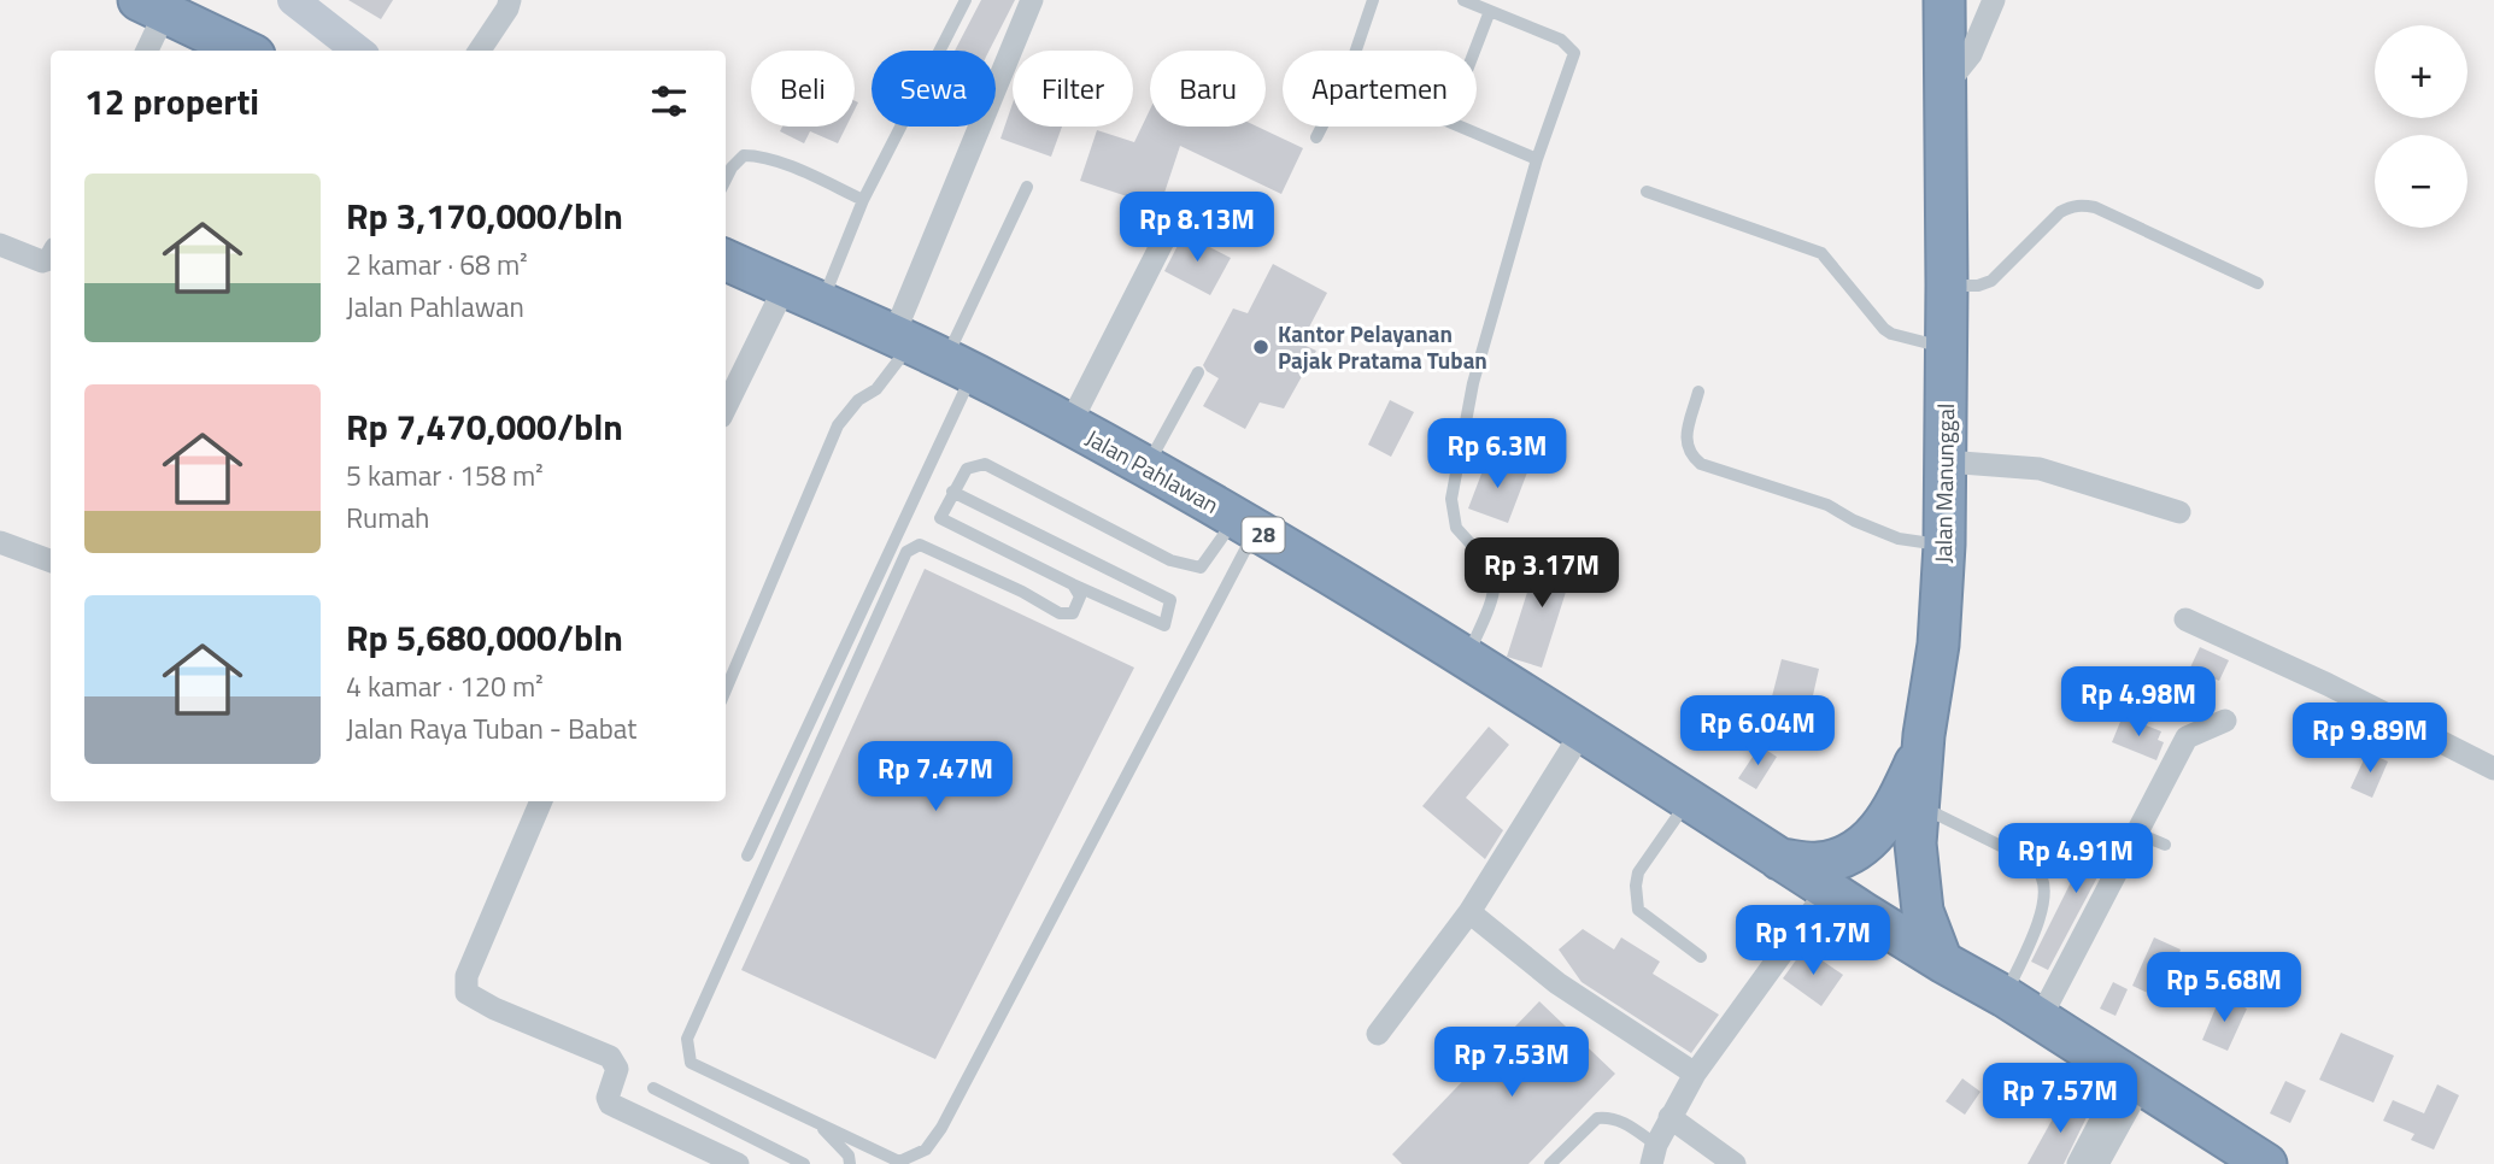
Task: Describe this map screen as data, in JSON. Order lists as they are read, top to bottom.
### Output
{
  "streets": {
    "highway": ["Jalan Pahlawan", "Jalan Manunggal", "28"]
  },
  "crossings": [
    ["Jalan Pahlawan", "Jalan Manunggal"],
    ["Jalan Pahlawan", "28"],
    ["Jalan Manunggal", "28"]
  ],
  "places": ["Kantor Pelayanan Pajak Pratama Tuban"],
  "page": {
    "map_buttons": ["+", "−"],
    "chip": [
      "Beli",
      "Sewa",
      "Filter",
      "Baru",
      "Apartemen"
    ],
    "heading": "12 properti",
    "list": [
      {
        "name": "Rp 3,170,000/bln",
        "note": "2 kamar · 68 m² · Jalan Pahlawan"
      },
      {
        "name": "Rp 7,470,000/bln",
        "note": "5 kamar · 158 m² · Rumah"
      },
      {
        "name": "Rp 5,680,000/bln",
        "note": "4 kamar · 120 m² · Jalan Raya Tuban - Babat"
      }
    ],
    "price": [
      "Rp 8.13M",
      "Rp 6.3M",
      "Rp 3.17M",
      "Rp 4.98M",
      "Rp 6.04M",
      "Rp 9.89M",
      "Rp 7.47M",
      "Rp 4.91M",
      "Rp 11.7M",
      "Rp 5.68M",
      "Rp 7.53M",
      "Rp 7.57M"
    ]
  }
}
